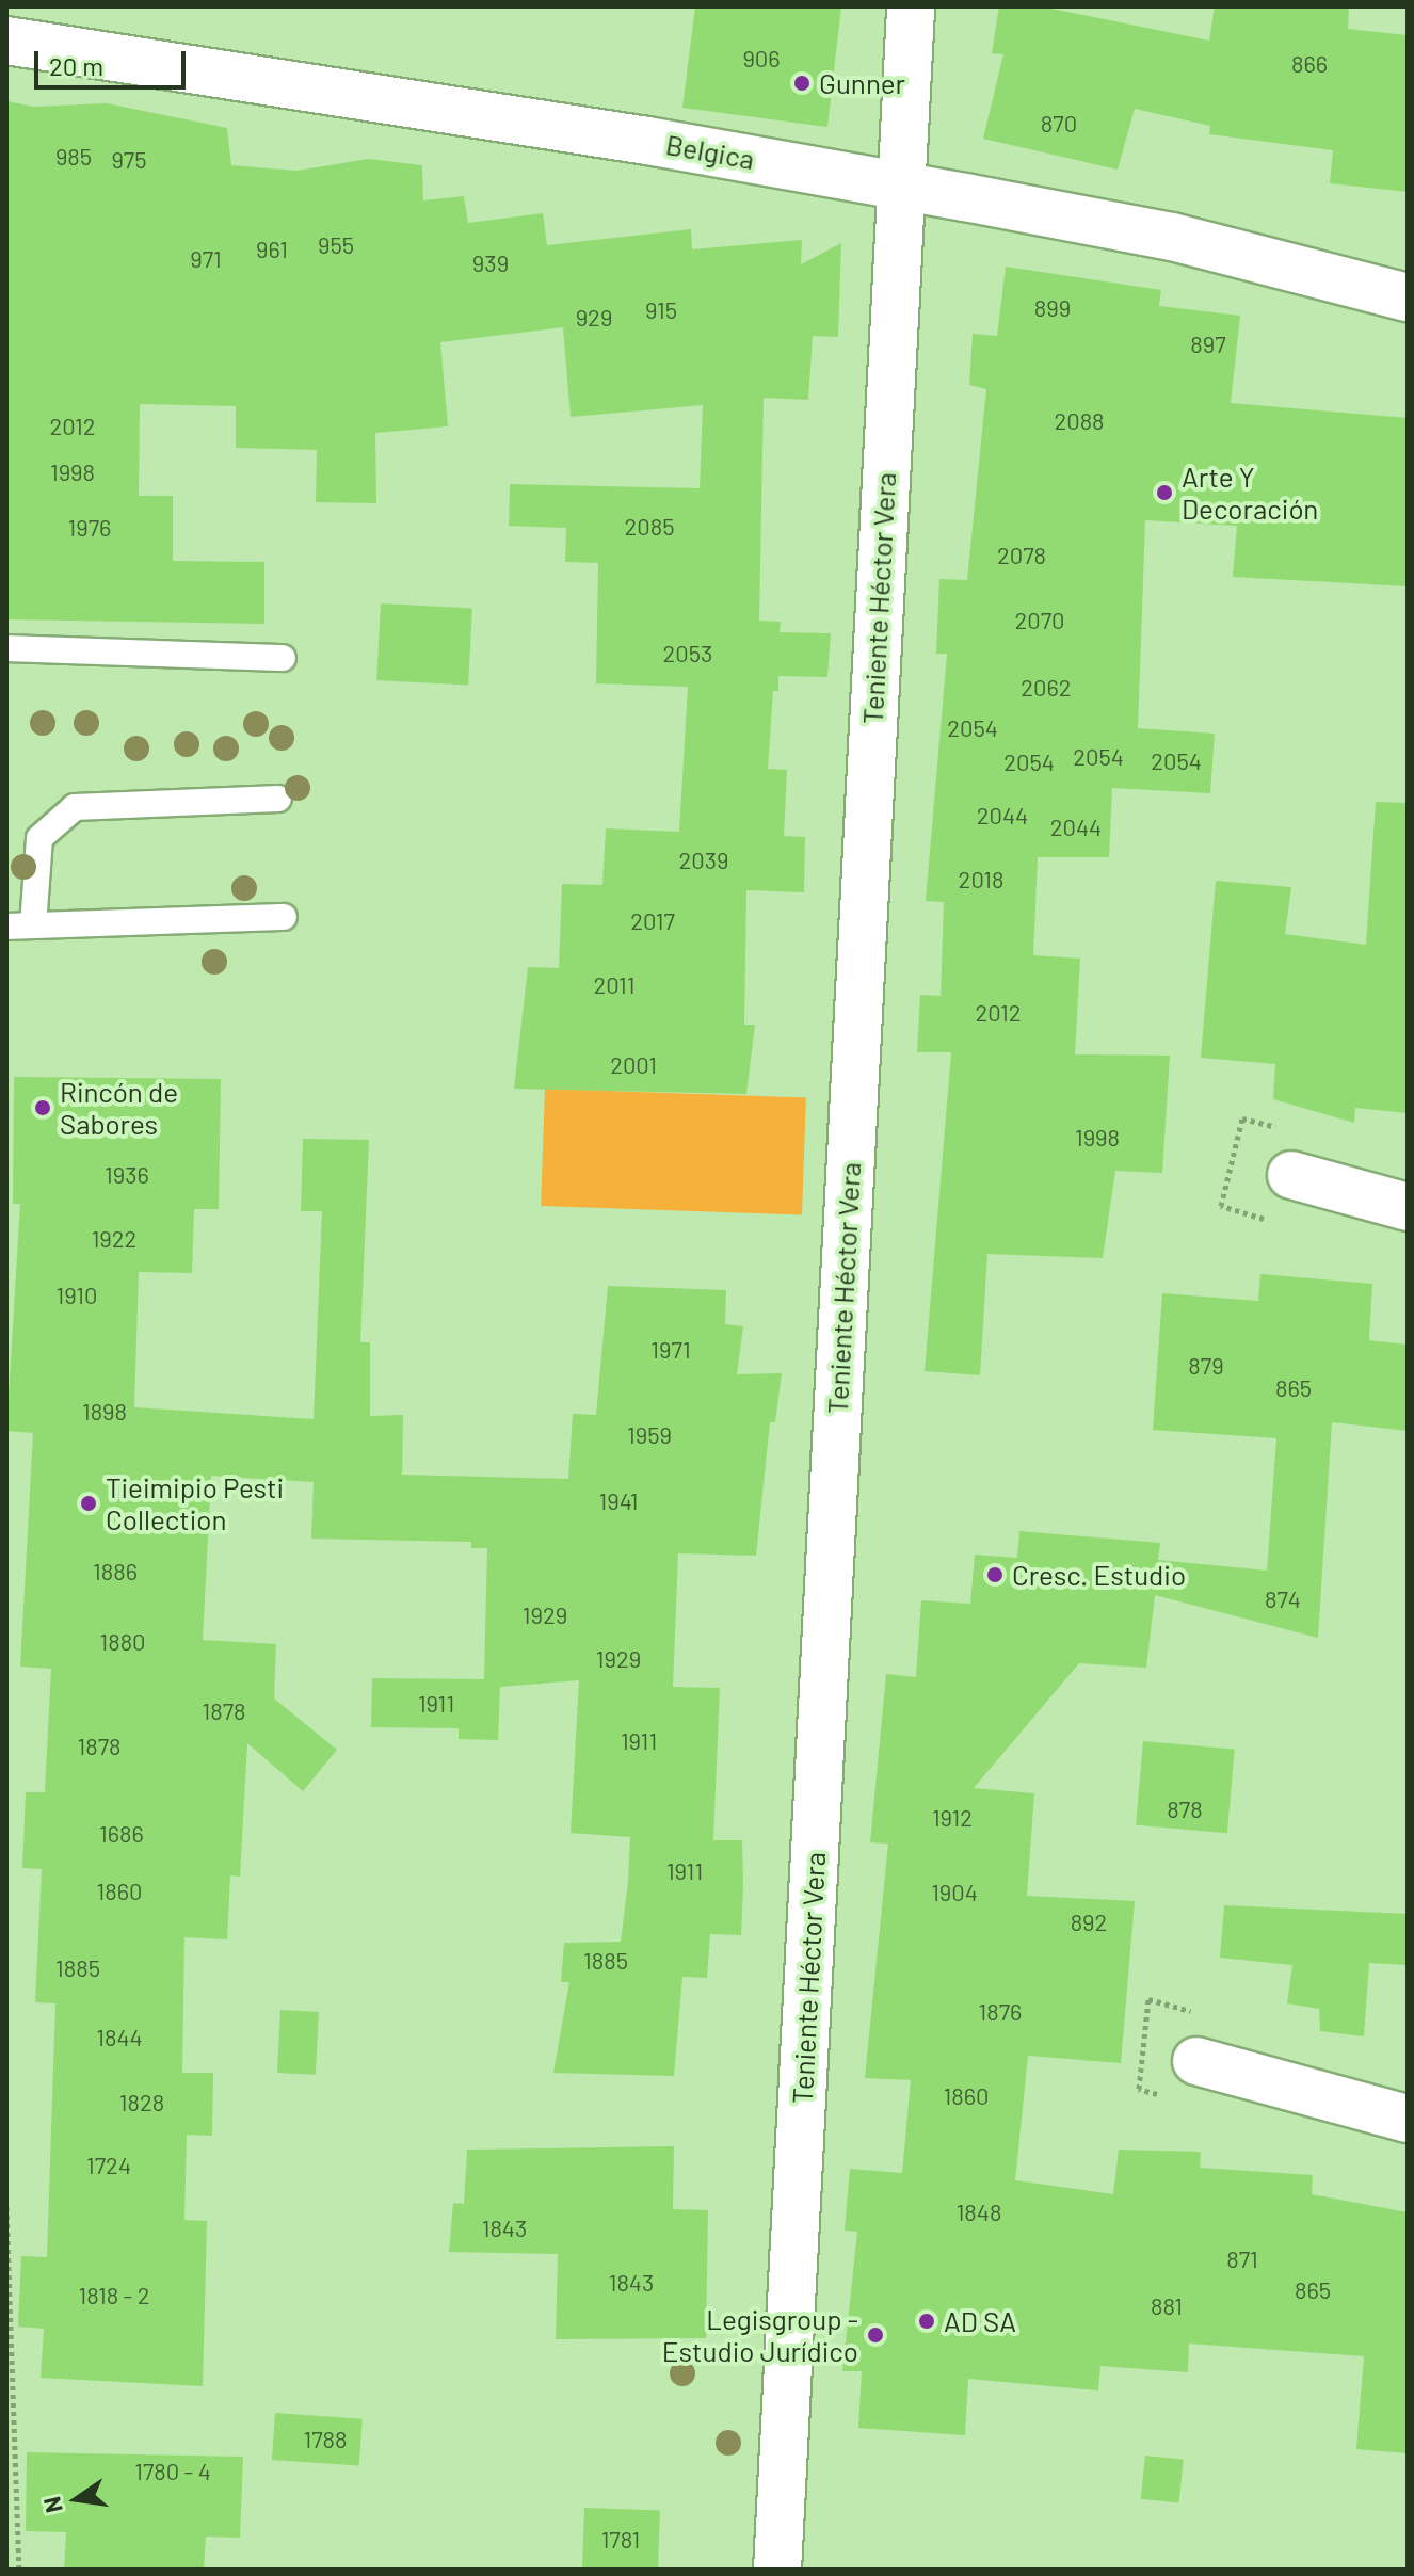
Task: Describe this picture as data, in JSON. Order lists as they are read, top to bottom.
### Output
{
  "streets": {
    "street": ["Belgica", "Teniente Héctor Vera"]
  },
  "crossings": [
    ["Belgica", "Teniente Héctor Vera"]
  ],
  "places": [
    "Gunner",
    "Arte Y Decoración",
    "Rincón de Sabores",
    "Tieimipio Pesti Collection",
    "Cresc. Estudio",
    "AD SA",
    "Legisgroup - Estudio Jurídico"
  ],
  "house_numbers": [
    "906",
    "866",
    "870",
    "985",
    "975",
    "955",
    "961",
    "971",
    "939",
    "899",
    "915",
    "929",
    "897",
    "2088",
    "2012",
    "1998",
    "2085",
    "1976",
    "2078",
    "2070",
    "2053",
    "2062",
    "2054",
    "2054",
    "2054",
    "2054",
    "2044",
    "2044",
    "2039",
    "2018",
    "2017",
    "2011",
    "2012",
    "2001",
    "1998",
    "1936",
    "1922",
    "1910",
    "1971",
    "879",
    "865",
    "1898",
    "1959",
    "1941",
    "1886",
    "874",
    "1929",
    "1880",
    "1929",
    "1911",
    "1878",
    "1911",
    "1878",
    "878",
    "1912",
    "1686",
    "1911",
    "1860",
    "1904",
    "892",
    "1885",
    "1885",
    "1876",
    "1844",
    "1860",
    "1828",
    "1724",
    "1848",
    "1843",
    "871",
    "1843",
    "865",
    "1818 - 2",
    "881",
    "1788",
    "1780 - 4",
    "1781"
  ],
  "scale_bar": "20 m",
  "north": "left"
}
